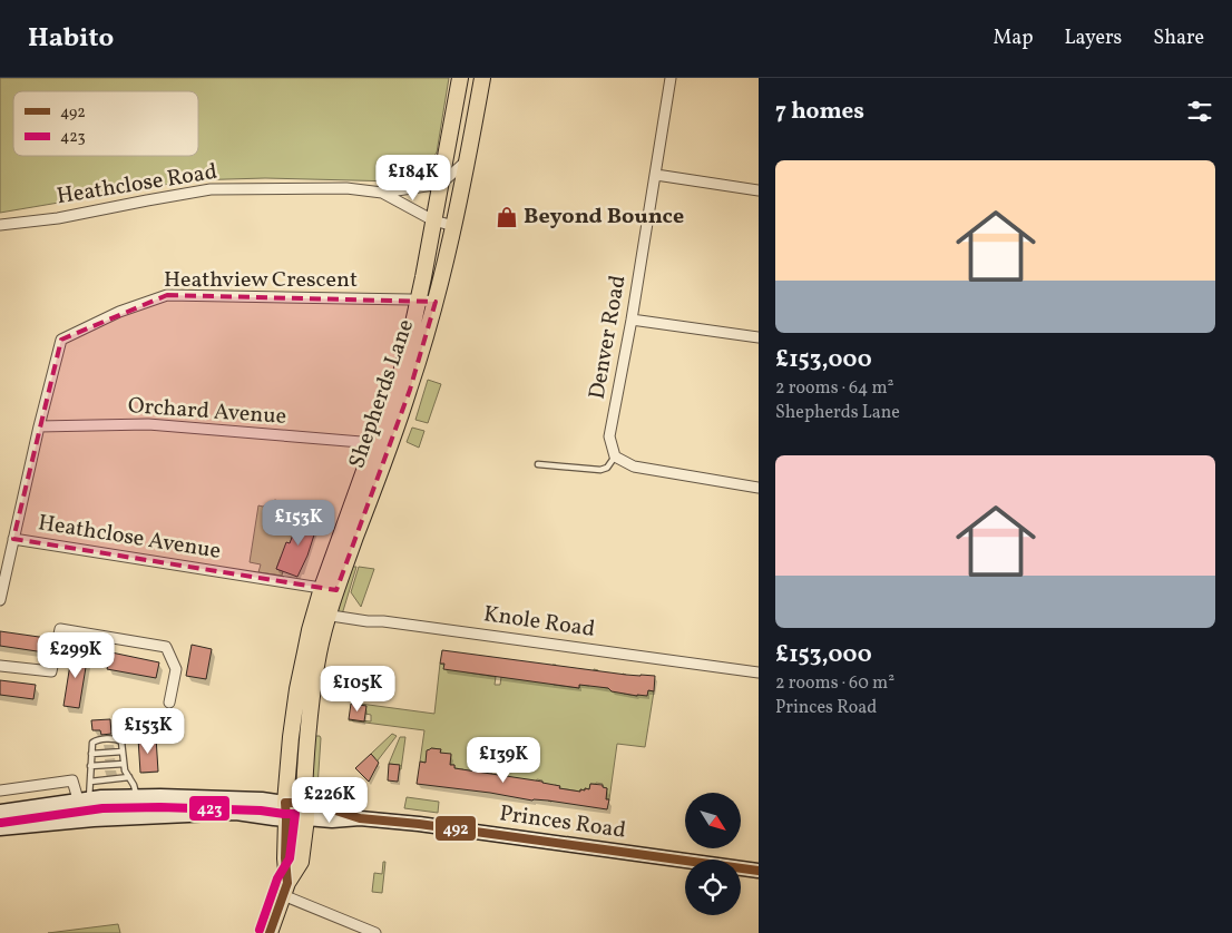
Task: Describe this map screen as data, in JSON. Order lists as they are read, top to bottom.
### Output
{
  "streets": {
    "main road": ["Shepherds Lane", "Princes Road"],
    "street": [
      "Heathclose Road",
      "Heathview Crescent",
      "Denver Road",
      "Orchard Avenue",
      "Heathclose Avenue",
      "Knole Road"
    ]
  },
  "crossings": [
    ["Heathclose Road", "Shepherds Lane"],
    ["Heathview Crescent", "Shepherds Lane"],
    ["Heathview Crescent", "Orchard Avenue"],
    ["Heathview Crescent", "Heathclose Avenue"],
    ["Shepherds Lane", "Orchard Avenue"],
    ["Shepherds Lane", "Heathclose Avenue"],
    ["Shepherds Lane", "Knole Road"],
    ["Shepherds Lane", "Princes Road"]
  ],
  "places": {
    "shop": ["Beyond Bounce"]
  },
  "lines": ["transit line 492", "transit line 423"],
  "legend": ["492", "423"],
  "north": "bottom right",
  "page": {
    "header": "Habito",
    "nav": ["Map", "Layers", "Share"],
    "heading": "7 homes",
    "list": [
      {
        "name": "£153,000",
        "note": "2 rooms · 64 m² · Shepherds Lane"
      },
      {
        "name": "£153,000",
        "note": "2 rooms · 60 m² · Princes Road"
      }
    ],
    "price": [
      "£184K",
      "£153K",
      "£299K",
      "£105K",
      "£153K",
      "£139K",
      "£226K"
    ]
  }
}
